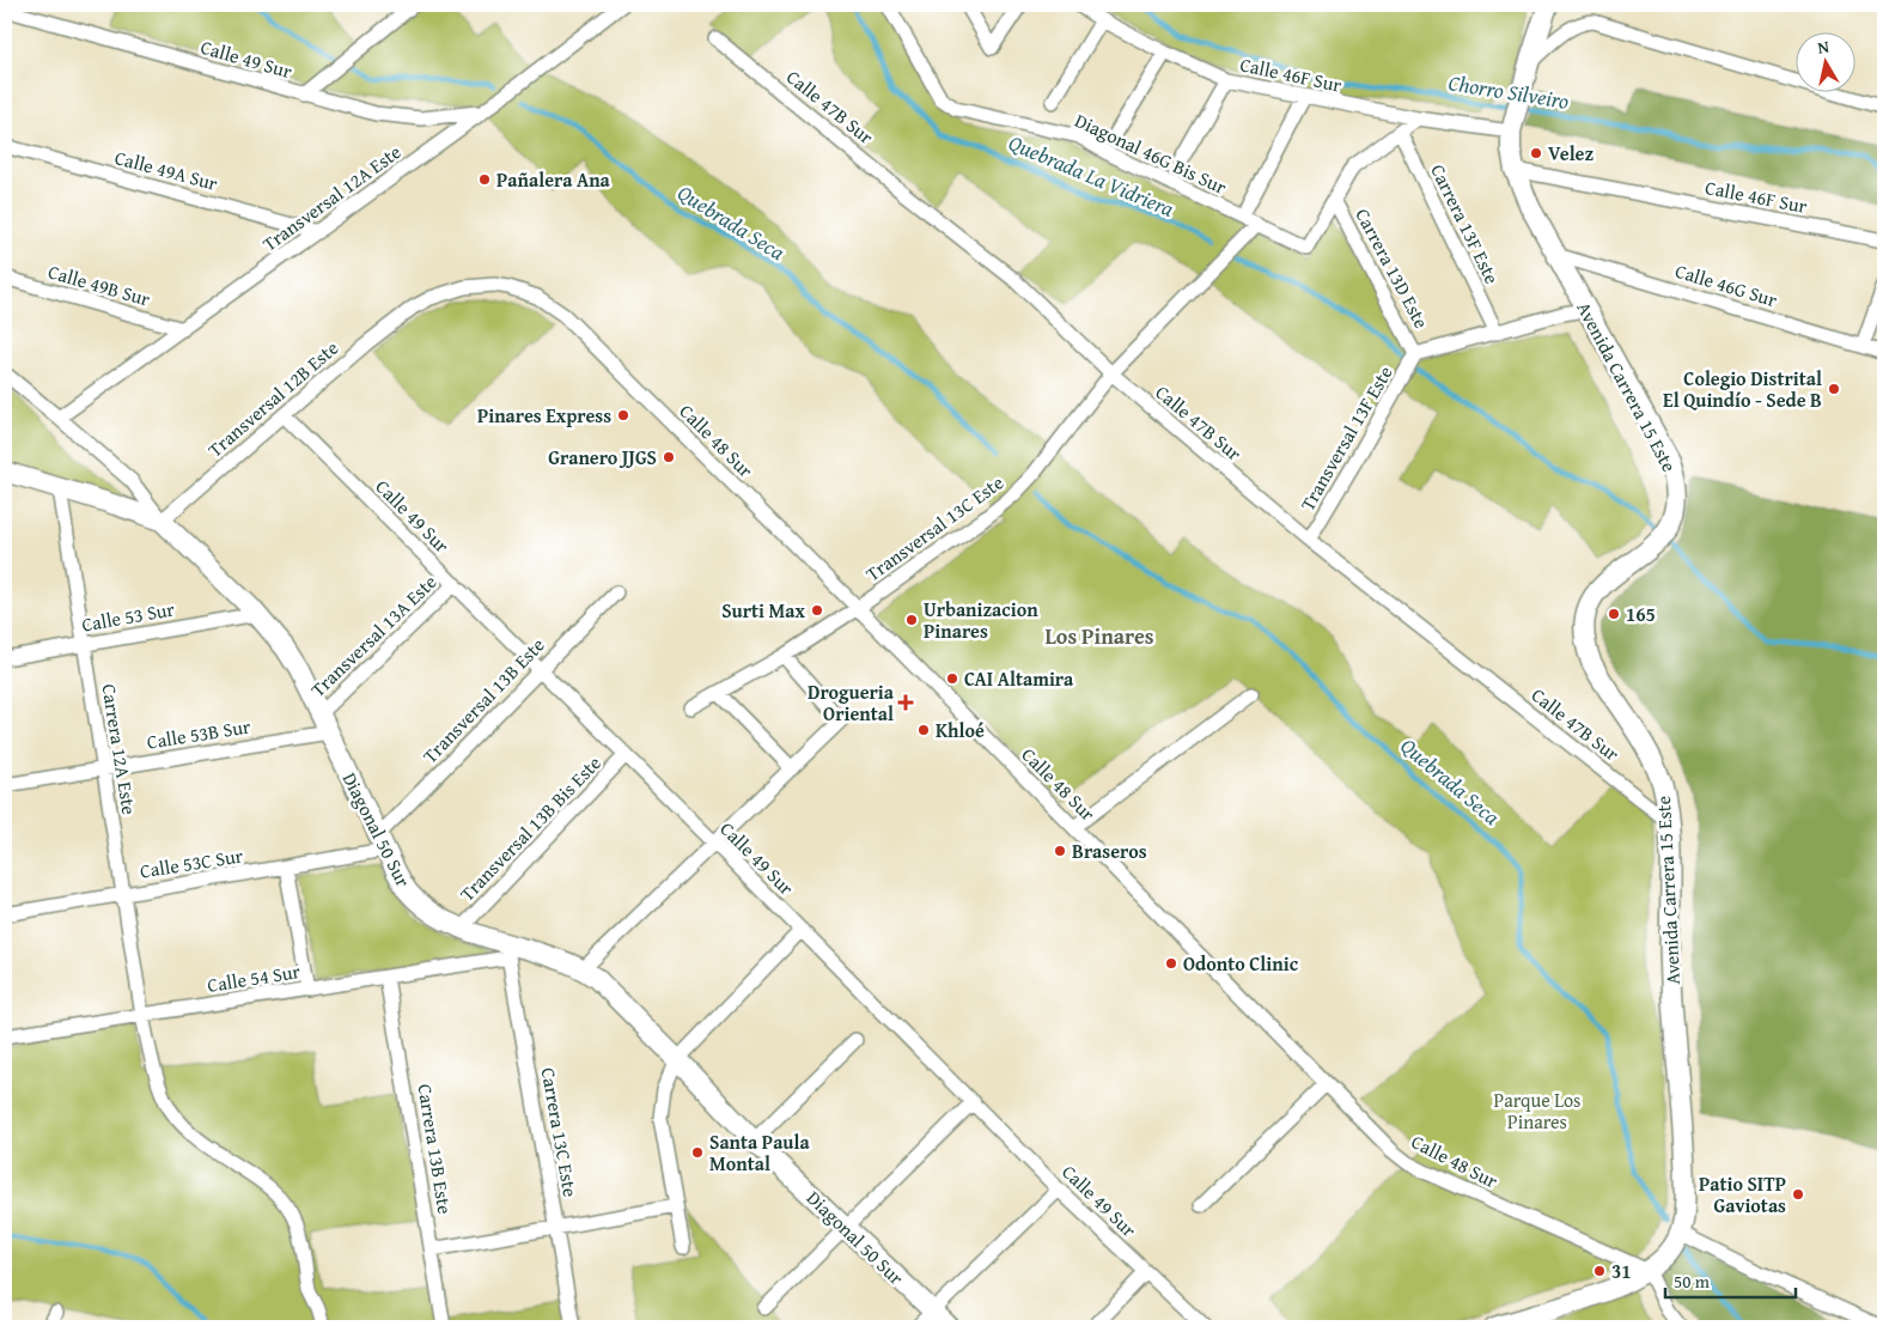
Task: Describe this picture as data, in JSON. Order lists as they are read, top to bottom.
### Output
{
  "streets": {
    "main road": ["Avenida Carrera 15 Este", "Diagonal 50 Sur"],
    "street": [
      "Calle 49 Sur",
      "Calle 46F Sur",
      "Calle 47B Sur",
      "Diagonal 46G Bis Sur",
      "Calle 49A Sur",
      "Transversal 12A Este",
      "Carrera 13F Este",
      "Carrera 13D Este",
      "Calle 49B Sur",
      "Calle 46G Sur",
      "Transversal 12B Este",
      "Transversal 13F Este",
      "Calle 48 Sur",
      "Transversal 13C Este",
      "Calle 53 Sur",
      "Transversal 13A Este",
      "Transversal 13B Este",
      "Calle 53B Sur",
      "Carrera 12A Este",
      "Transversal 13B Bis Este",
      "Calle 53C Sur",
      "Calle 54 Sur",
      "Carrera 13C Este",
      "Carrera 13B Este"
    ]
  },
  "crossings": [
    ["Calle 49 Sur", "Transversal 12A Este"],
    ["Calle 49 Sur", "Transversal 12B Este"],
    ["Calle 49 Sur", "Transversal 13A Este"],
    ["Calle 49 Sur", "Transversal 13B Este"],
    ["Calle 49 Sur", "Transversal 13B Bis Este"],
    ["Calle 46F Sur", "Avenida Carrera 15 Este"],
    ["Calle 47B Sur", "Avenida Carrera 15 Este"],
    ["Calle 47B Sur", "Transversal 13F Este"],
    ["Calle 47B Sur", "Transversal 13C Este"],
    ["Diagonal 46G Bis Sur", "Carrera 13D Este"],
    ["Diagonal 46G Bis Sur", "Transversal 13C Este"],
    ["Calle 49A Sur", "Transversal 12A Este"],
    ["Transversal 12A Este", "Calle 49B Sur"],
    ["Transversal 12A Este", "Diagonal 50 Sur"],
    ["Carrera 13D Este", "Transversal 13F Este"],
    ["Calle 46G Sur", "Avenida Carrera 15 Este"],
    ["Avenida Carrera 15 Este", "Calle 48 Sur"],
    ["Transversal 12B Este", "Calle 48 Sur"],
    ["Transversal 12B Este", "Diagonal 50 Sur"],
    ["Calle 48 Sur", "Transversal 13C Este"],
    ["Calle 53 Sur", "Carrera 12A Este"],
    ["Calle 53 Sur", "Diagonal 50 Sur"],
    ["Transversal 13A Este", "Diagonal 50 Sur"],
    ["Transversal 13B Este", "Diagonal 50 Sur"],
    ["Transversal 13B Este", "Calle 53C Sur"],
    ["Calle 53B Sur", "Carrera 12A Este"],
    ["Calle 53B Sur", "Diagonal 50 Sur"],
    ["Carrera 12A Este", "Calle 53C Sur"],
    ["Carrera 12A Este", "Calle 54 Sur"],
    ["Transversal 13B Bis Este", "Diagonal 50 Sur"],
    ["Diagonal 50 Sur", "Calle 53C Sur"],
    ["Diagonal 50 Sur", "Calle 54 Sur"],
    ["Diagonal 50 Sur", "Carrera 13C Este"],
    ["Calle 54 Sur", "Carrera 13C Este"],
    ["Calle 54 Sur", "Carrera 13B Este"]
  ],
  "districts": ["Los Pinares"],
  "water": ["Chorro Silveiro", "Quebrada La Vidriera", "Quebrada Seca"],
  "parks": ["Parque Los Pinares"],
  "places": {
    "other": [
      "Velez",
      "Pañalera Ana",
      "Colegio Distrital El Quindío - Sede B",
      "Pinares Express",
      "Granero JJGS",
      "Surti Max",
      "165",
      "Urbanizacion Pinares",
      "CAI Altamira",
      "Khloé",
      "Braseros",
      "Odonto Clinic",
      "Santa Paula Montal",
      "Patio SITP Gaviotas",
      "31"
    ],
    "health": ["Drogueria Oriental"]
  },
  "scale_bar": "50 m",
  "north": "top"
}
